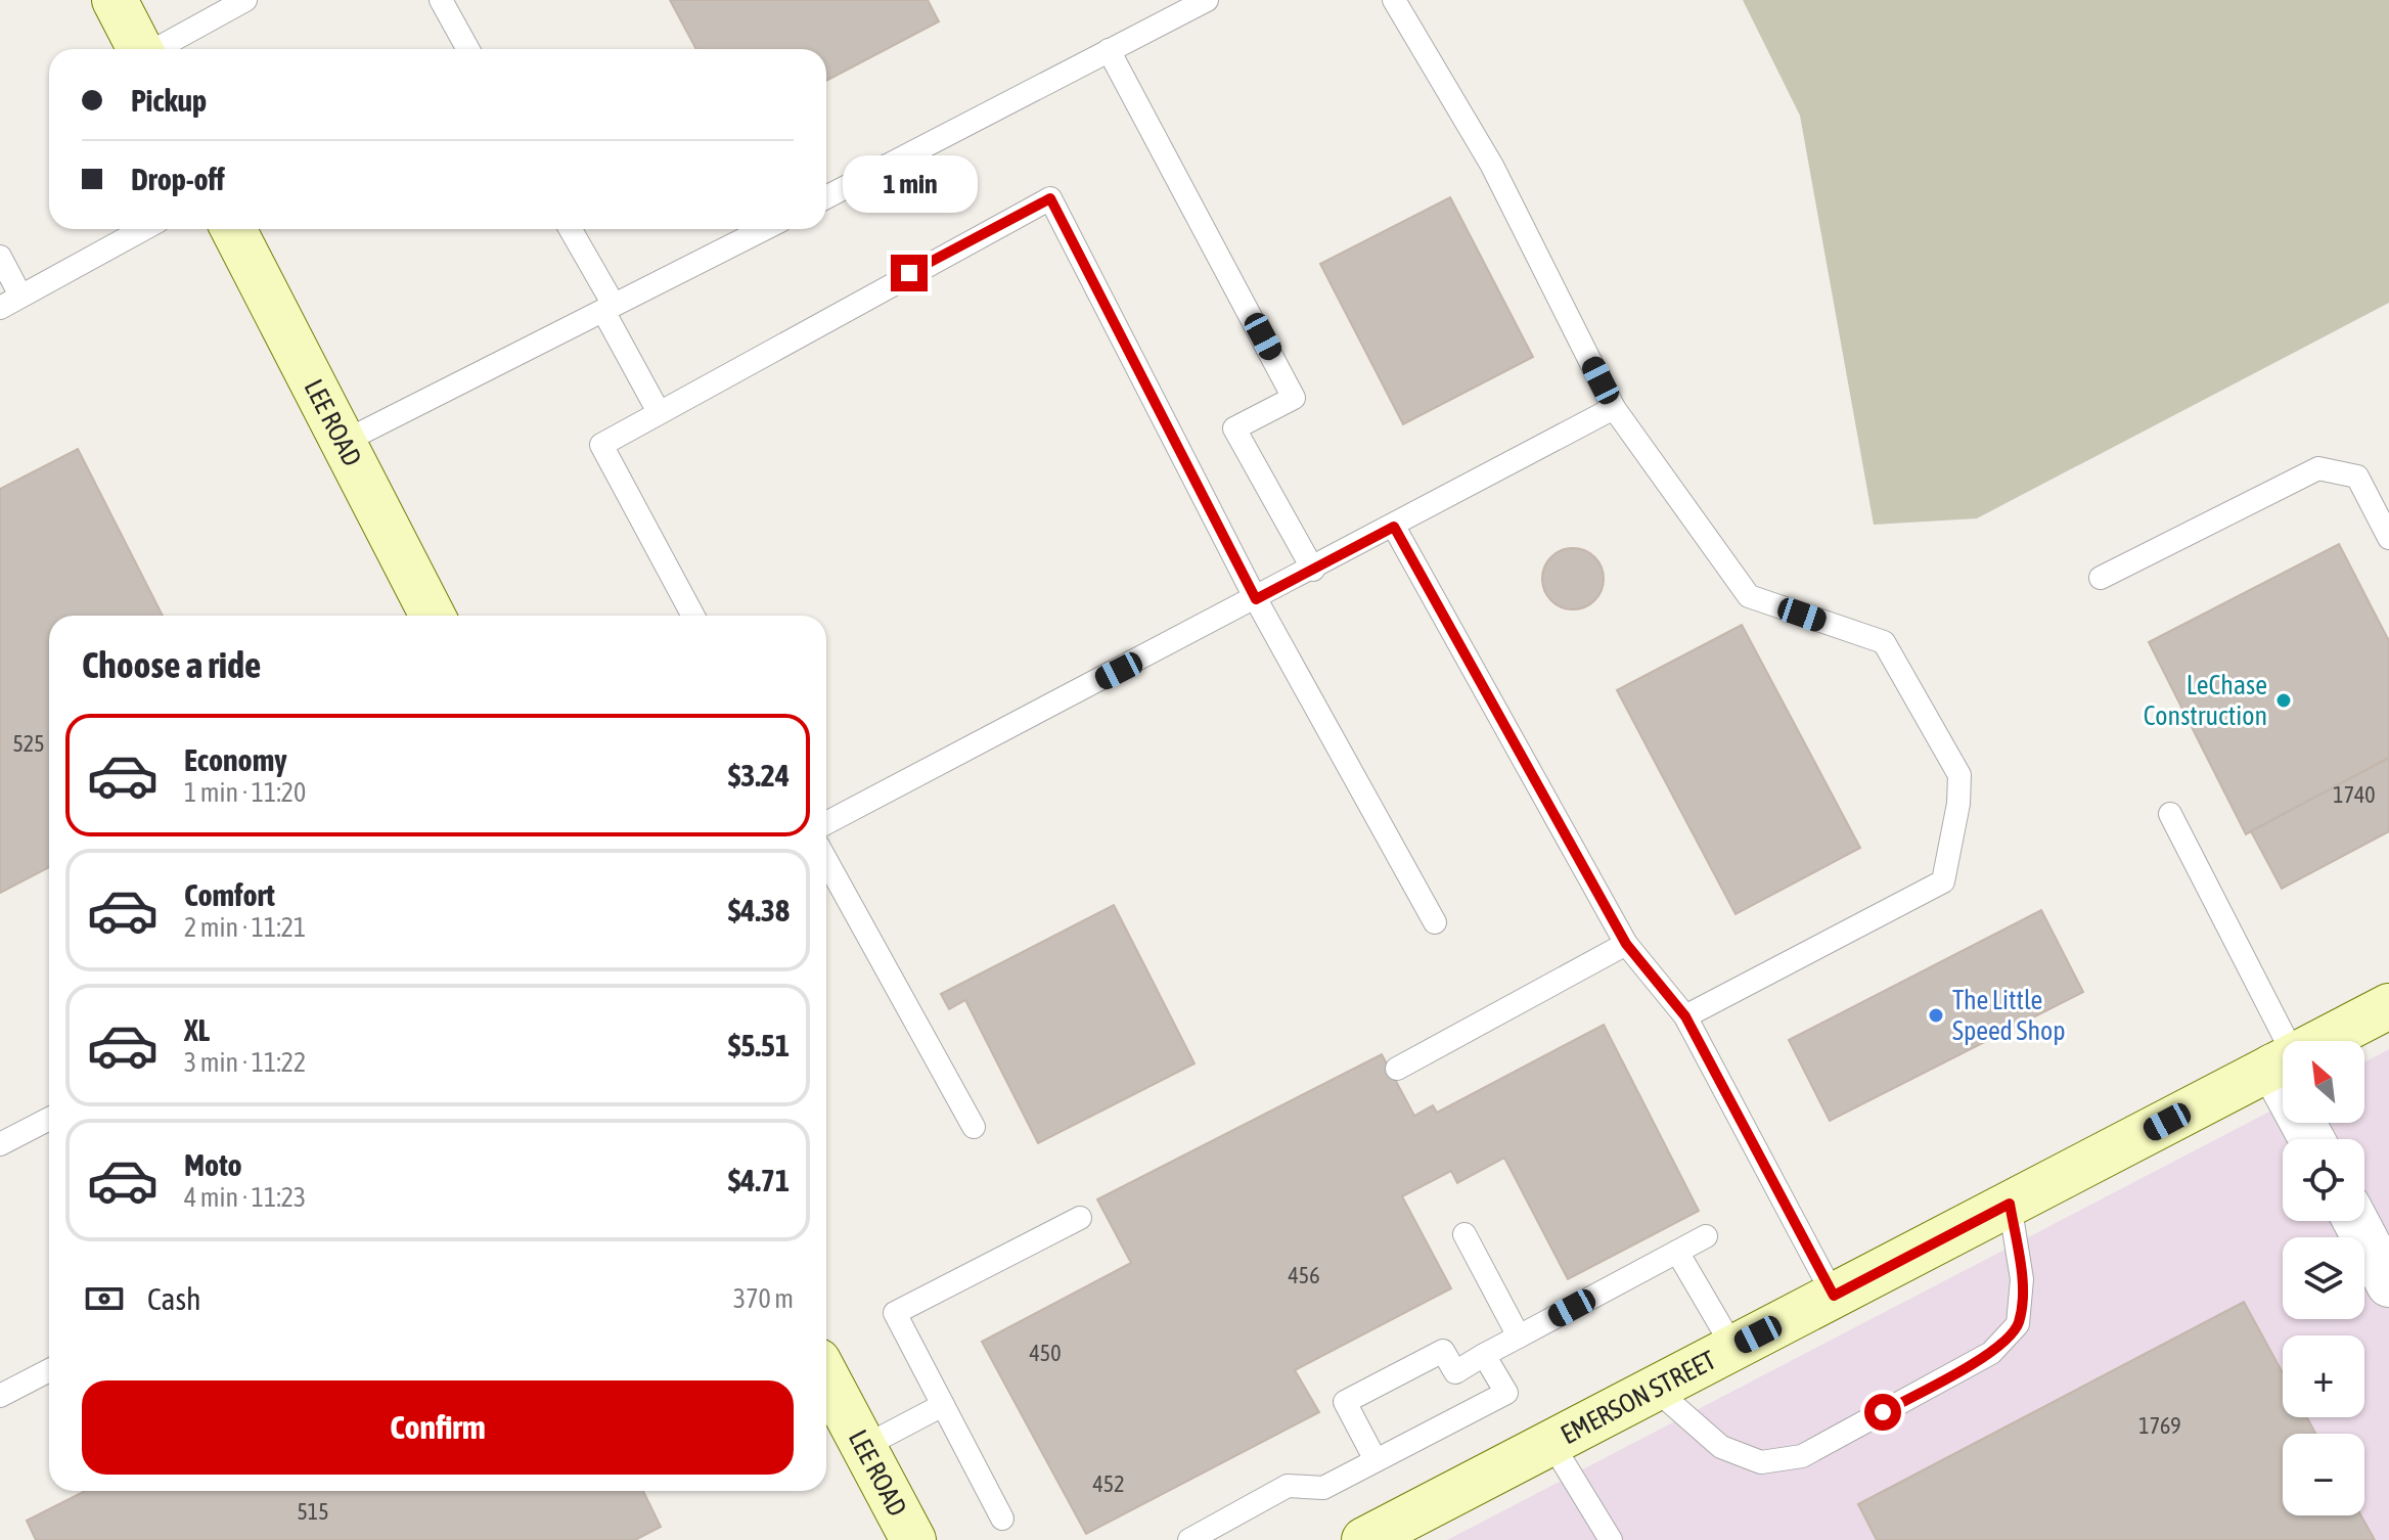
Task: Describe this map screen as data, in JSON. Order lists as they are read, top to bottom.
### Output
{
  "streets": {
    "street": ["LEE ROAD", "EMERSON STREET"]
  },
  "places": ["LeChase Construction", "The Little Speed Shop"],
  "house_numbers": [
    "525",
    "1740",
    "456",
    "450",
    "1769",
    "452",
    "515"
  ],
  "north": "top left",
  "page": {
    "banner": ["Pickup", "Drop-off"],
    "bubble": "1 min",
    "heading": "Choose a ride",
    "list": [
      {
        "name": "Economy",
        "note": "1 min · 11:20",
        "value": "$3.24"
      },
      {
        "name": "Comfort",
        "note": "2 min · 11:21",
        "value": "$4.38"
      },
      {
        "name": "XL",
        "note": "3 min · 11:22",
        "value": "$5.51"
      },
      {
        "name": "Moto",
        "note": "4 min · 11:23",
        "value": "$4.71"
      }
    ],
    "map_buttons": ["+", "−"],
    "pay": ["Cash", "370 m"],
    "buttons": "Confirm"
  }
}
